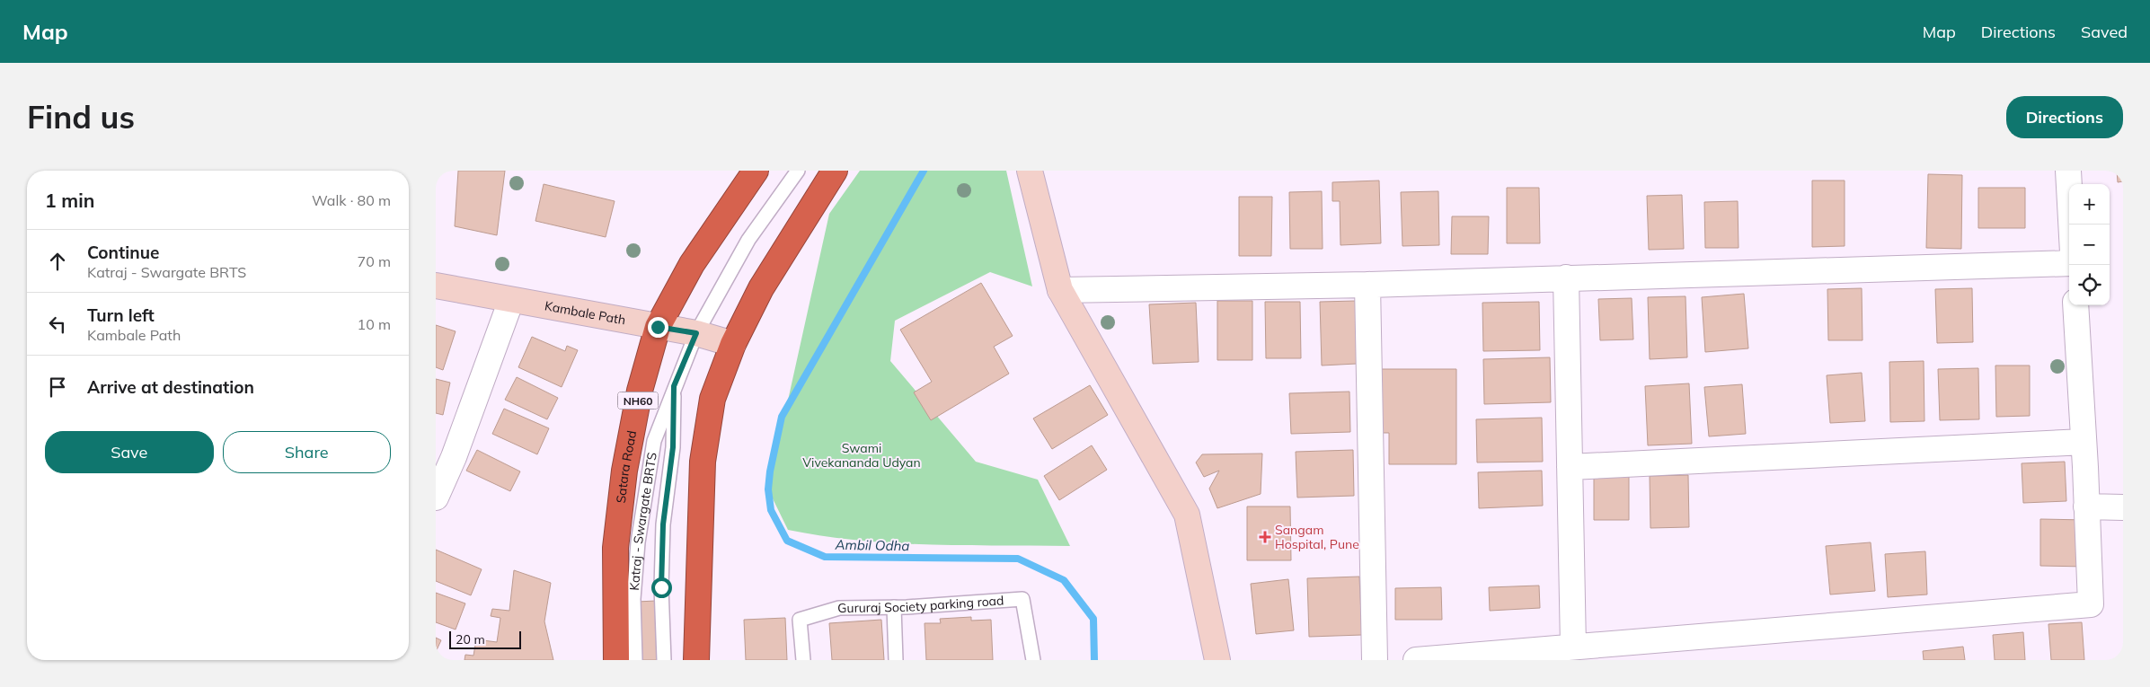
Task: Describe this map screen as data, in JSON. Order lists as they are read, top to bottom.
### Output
{
  "streets": {
    "highway": ["NH60", "Satara Road"],
    "street": ["Kambale Path"],
    "lane": ["Katraj - Swargate BRTS", "Gururaj Society parking road"]
  },
  "crossings": [
    ["Kambale Path", "Satara Road"],
    ["Kambale Path", "Katraj - Swargate BRTS"]
  ],
  "water": ["Ambil Odha"],
  "parks": ["Swami Vivekananda Udyan"],
  "places": {
    "health": ["Sangam Hospital, Pune"]
  },
  "scale_bar": "20 m",
  "page": {
    "header": "Map",
    "nav": ["Map", "Directions", "Saved"],
    "buttons": [
      "Directions",
      ["Save", "Share"]
    ],
    "title": "Find us",
    "heading": ["1 min", "Walk · 80 m"],
    "map_buttons": ["+", "−"],
    "list": [
      ["Continue", "Katraj - Swargate BRTS", "70 m"],
      ["Turn left", "Kambale Path", "10 m"],
      "Arrive at destination"
    ],
    "scale": "20 m"
  }
}
